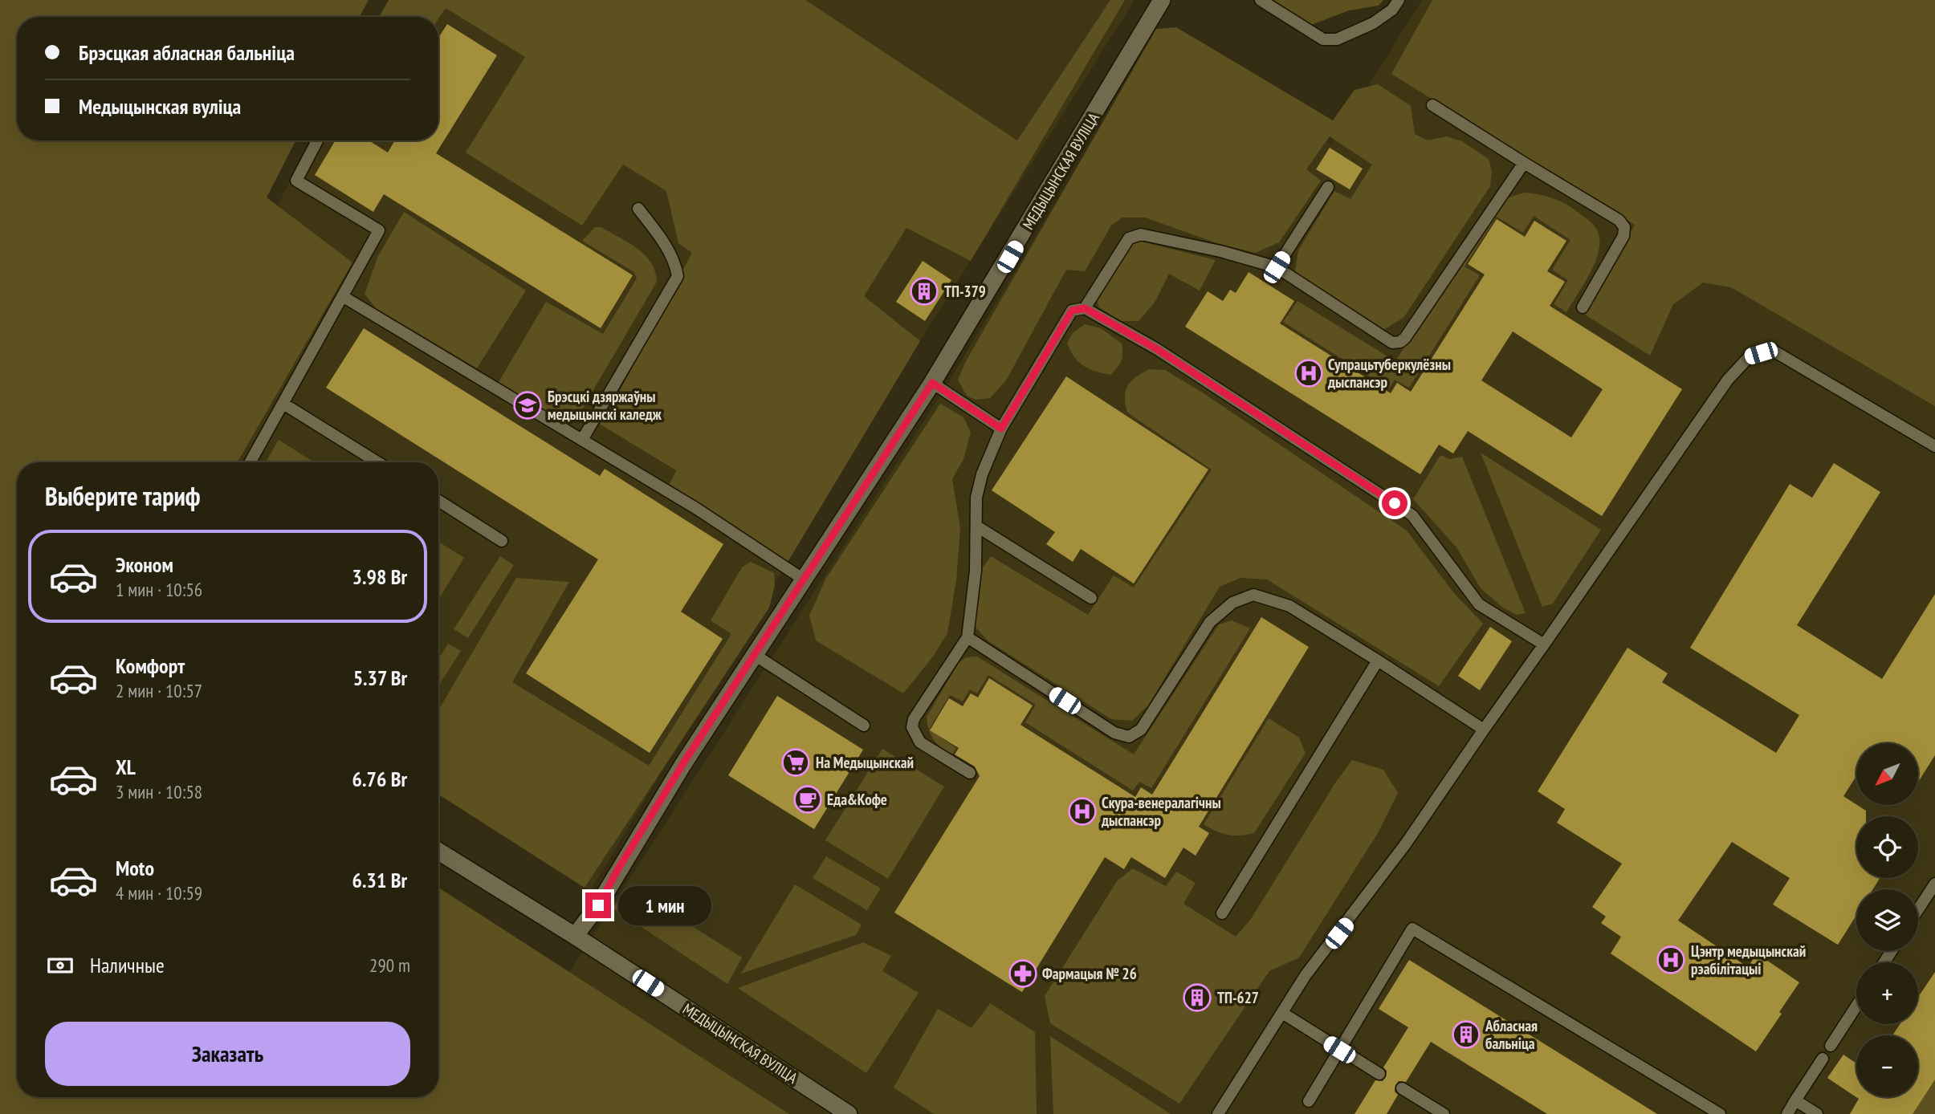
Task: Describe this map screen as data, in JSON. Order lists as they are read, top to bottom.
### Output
{
  "streets": {
    "street": ["МЕДЫЦЫНСКАЯ ВУЛІЦА"]
  },
  "places": {
    "building": ["ТП-379", "ТП-627", "Абласная бальніца"],
    "hospital": ["Супрацьтуберкулёзны дыспансэр", "Скура-венералагічны дыспансэр", "Цэнтр медыцынскай рэабілітацыі"],
    "school or university": ["Брэсцкі дзяржаўны медыцынскі каледж"],
    "supermarket": ["На Медыцынскай"],
    "cafe": ["Еда&Кофе"],
    "pharmacy": ["Фармацыя № 26"]
  },
  "north": "bottom left",
  "page": {
    "banner": ["Брэсцкая абласная бальніца", "Медыцынская вуліца"],
    "heading": "Выберите тариф",
    "list": [
      {
        "name": "Эконом",
        "note": "1 мин · 10:56",
        "value": "3.98 Br"
      },
      {
        "name": "Комфорт",
        "note": "2 мин · 10:57",
        "value": "5.37 Br"
      },
      {
        "name": "XL",
        "note": "3 мин · 10:58",
        "value": "6.76 Br"
      },
      {
        "name": "Moto",
        "note": "4 мин · 10:59",
        "value": "6.31 Br"
      }
    ],
    "map_buttons": ["+", "−"],
    "bubble": "1 мин",
    "pay": ["Наличные", "290 m"],
    "buttons": "Заказать"
  }
}
